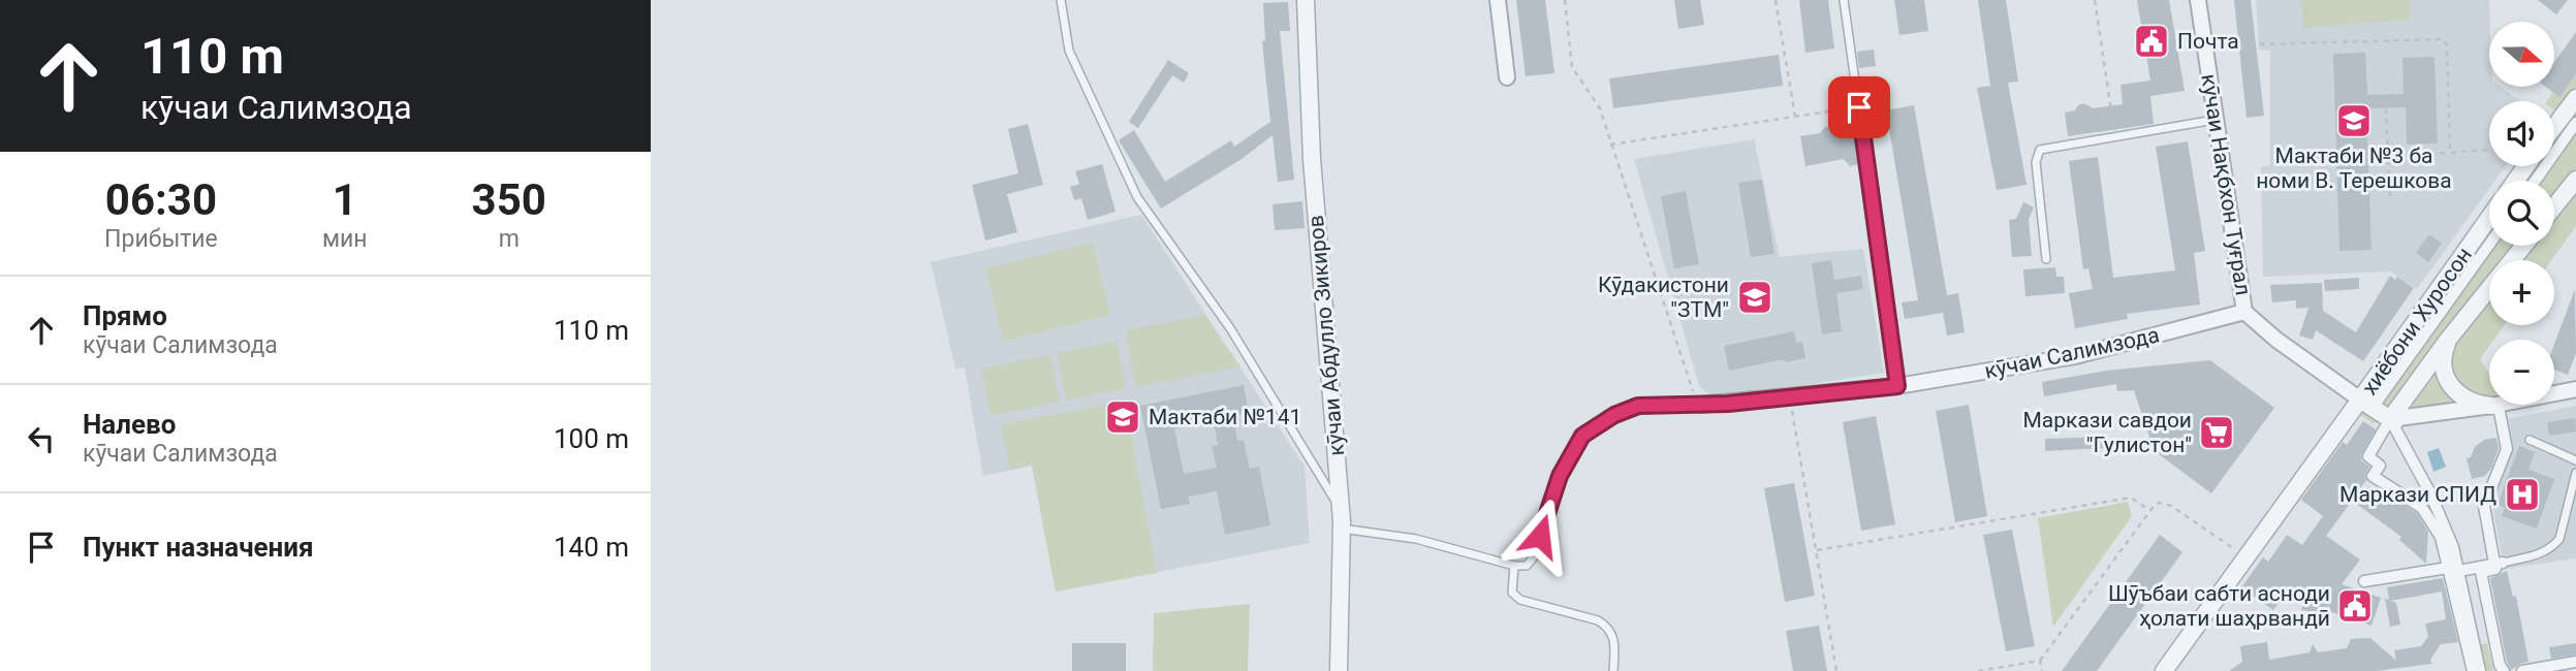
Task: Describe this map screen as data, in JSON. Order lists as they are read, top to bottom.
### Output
{
  "streets": {
    "street": [
      "кӯчаи Нақбхон Туғрал",
      "хиёбони Хуросон",
      "кӯчаи Абдулло Зикиров",
      "кӯчаи Салимзода"
    ]
  },
  "crossings": [
    ["кӯчаи Нақбхон Туғрал", "хиёбони Хуросон"],
    ["кӯчаи Нақбхон Туғрал", "кӯчаи Салимзода"]
  ],
  "places": {
    "public building": ["Почта", "Шӯъбаи сабти асноди ҳолати шаҳрвандӣ"],
    "school or university": ["Мактаби №3 ба номи В. Терешкова", "Кӯдакистони \"ЗТМ\"", "Мактаби №141"],
    "supermarket": ["Маркази савдои \"Гулистон\""],
    "hospital": ["Маркази СПИД"]
  },
  "north": "right",
  "page": {
    "turn": ["110 m", "кӯчаи Салимзода"],
    "map_buttons": ["+", "−"],
    "eta": [
      "06:30",
      "Прибытие",
      "1",
      "мин",
      "350",
      "m"
    ],
    "list": [
      {
        "name": "Прямо",
        "note": "кӯчаи Салимзода",
        "value": "110 m"
      },
      {
        "name": "Налево",
        "note": "кӯчаи Салимзода",
        "value": "100 m"
      },
      {
        "name": "Пункт назначения",
        "value": "140 m"
      }
    ]
  }
}
